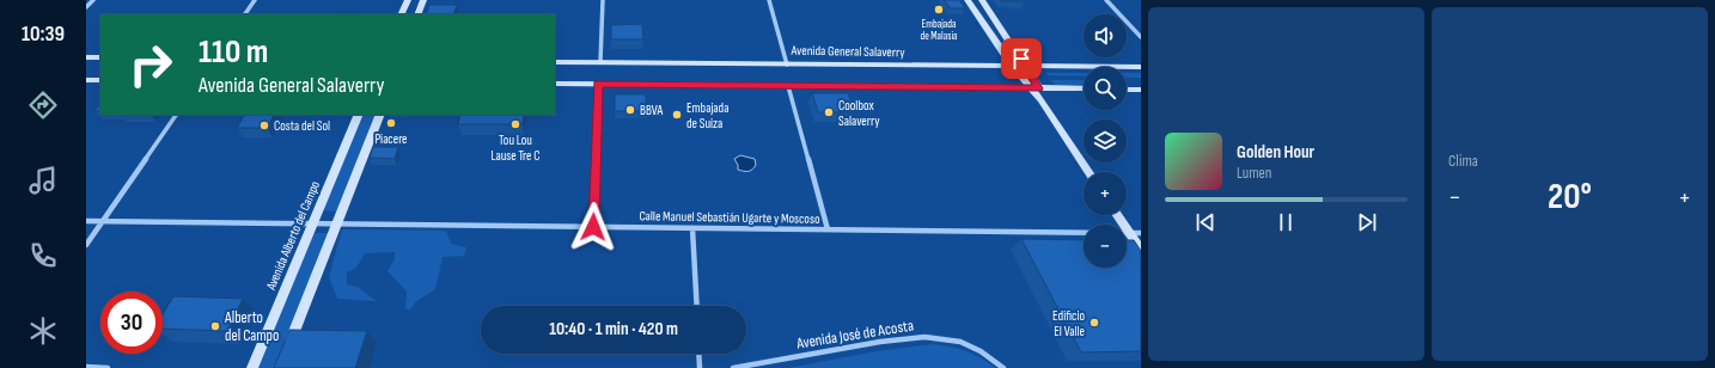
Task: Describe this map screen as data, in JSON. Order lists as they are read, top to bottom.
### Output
{
  "streets": {
    "main road": ["Avenida General Salaverry", "Avenida Alberto del Campo"],
    "street": ["Calle Manuel Sebastián Ugarte y Moscoso", "Avenida José de Acosta"]
  },
  "crossings": [
    ["Calle Manuel Sebastián Ugarte y Moscoso", "Avenida Alberto del Campo"]
  ],
  "places": [
    "Embajada de Malasia",
    "BBVA",
    "Coolbox Salaverry",
    "Embajada de Suiza",
    "Piacere",
    "Tou Lou Lause Tre C",
    "Costa del Sol",
    "Edificio El Valle",
    "Alberto del Campo"
  ],
  "page": {
    "tabs": "10:39",
    "tile": "Clima",
    "map_buttons": ["+", "−"],
    "turn": ["110 m", "Avenida General Salaverry"],
    "song": ["Golden Hour", "Lumen"],
    "heat": ["−", "20°", "+"],
    "limit": "30",
    "trip": "10:40 · 1 min · 420 m"
  }
}
